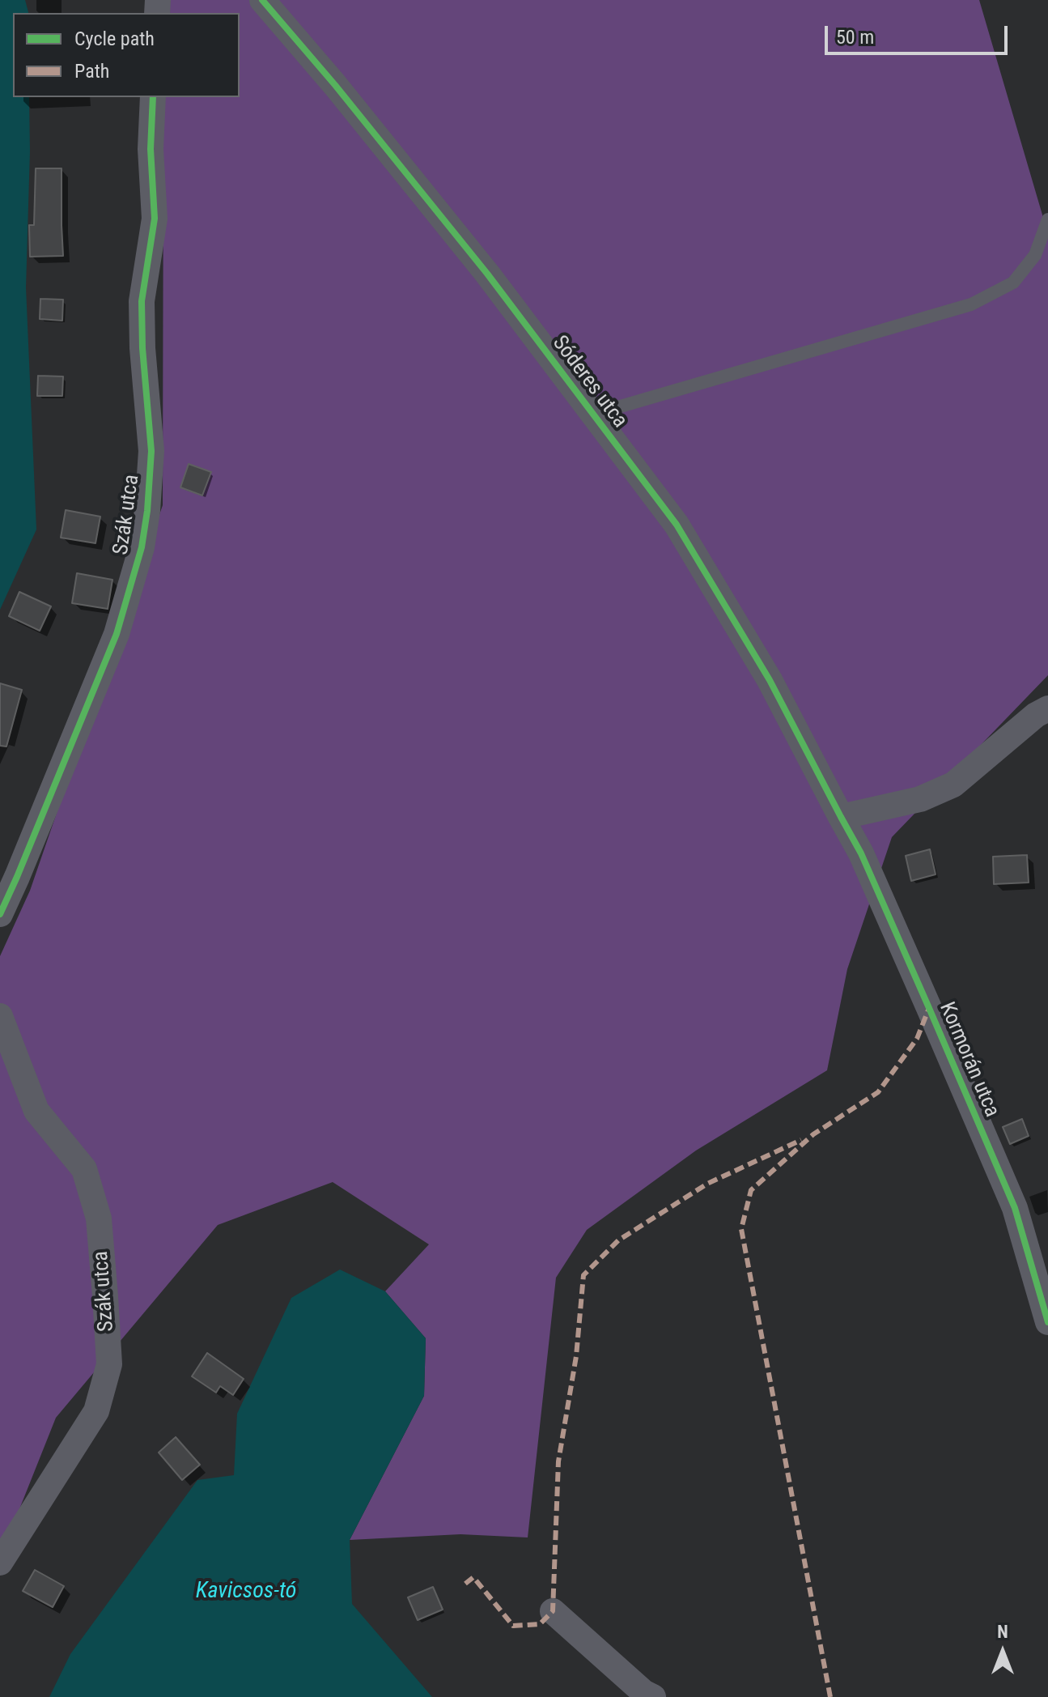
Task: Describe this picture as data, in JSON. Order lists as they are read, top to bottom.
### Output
{
  "streets": {
    "street": ["Sóderes utca", "Szák utca", "Kormorán utca"]
  },
  "crossings": [
    ["Sóderes utca", "Kormorán utca"]
  ],
  "water": ["Kavicsos-tó"],
  "legend": ["Cycle path", "Path"],
  "scale_bar": "50 m",
  "north": "top"
}
